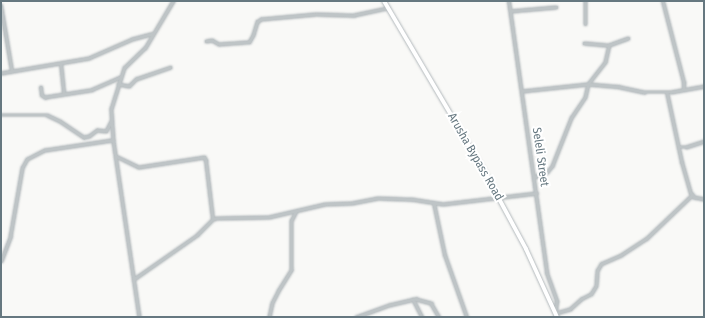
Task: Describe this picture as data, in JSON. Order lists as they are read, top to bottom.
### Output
{
  "streets": {
    "main road": ["Arusha Bypass Road"],
    "street": ["Seleli Street"]
  },
  "crossings": [
    ["Arusha Bypass Road", "Seleli Street"]
  ]
}
